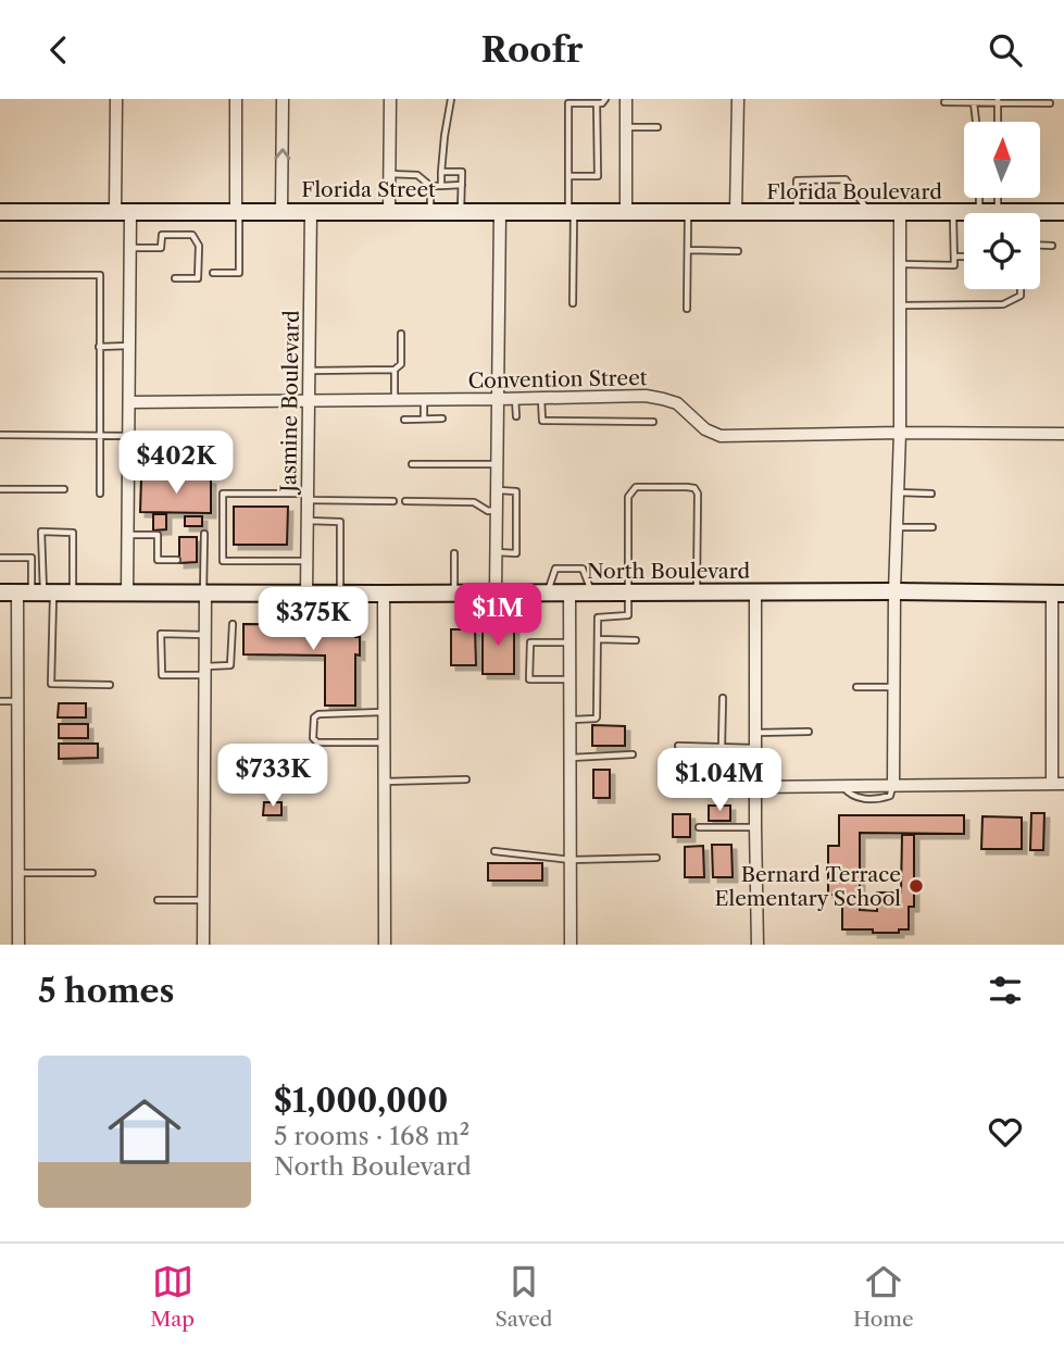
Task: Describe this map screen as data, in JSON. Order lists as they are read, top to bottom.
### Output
{
  "streets": {
    "main road": ["Florida Street", "Florida Boulevard", "North Boulevard"],
    "street": ["Convention Street", "Jasmine Boulevard"]
  },
  "crossings": [
    ["Florida Street", "Florida Boulevard"],
    ["Florida Street", "Jasmine Boulevard"],
    ["Convention Street", "Jasmine Boulevard"],
    ["Jasmine Boulevard", "North Boulevard"]
  ],
  "places": ["Bernard Terrace Elementary School"],
  "north": "top",
  "page": {
    "header": "Roofr",
    "price": [
      "$402K",
      "$1M",
      "$375K",
      "$733K",
      "$1.04M"
    ],
    "heading": "5 homes",
    "list": [
      {
        "name": "$1,000,000",
        "note": "5 rooms · 168 m² · North Boulevard"
      }
    ],
    "tabs": ["Map", "Saved", "Home"]
  }
}
